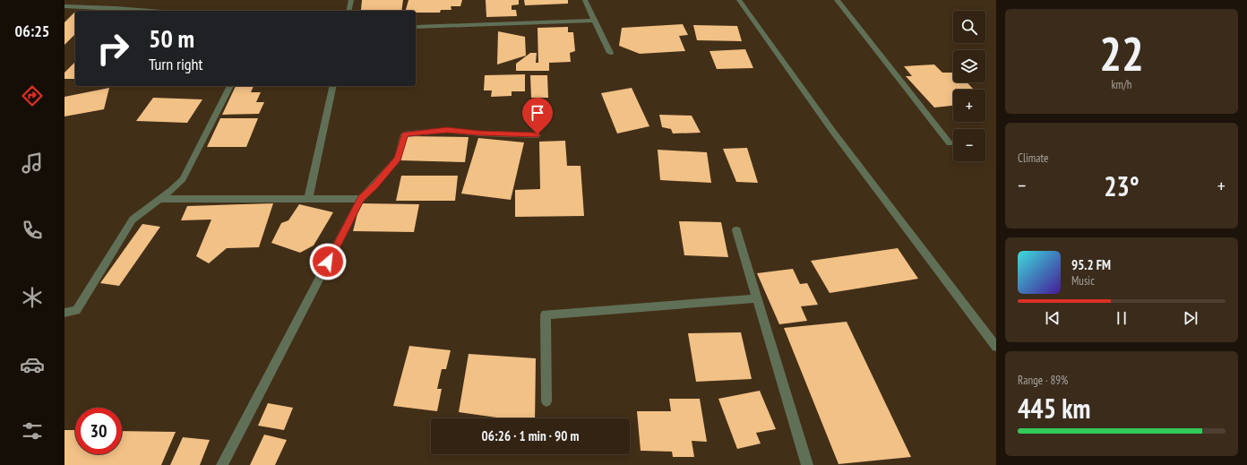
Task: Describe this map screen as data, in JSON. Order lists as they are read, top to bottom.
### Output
{
  "page": {
    "tabs": "06:25",
    "tile": [
      ["22", "km/h"],
      "Climate",
      ["Range · 89%", "445 km"]
    ],
    "map_buttons": ["+", "−"],
    "turn": ["50 m", "Turn right"],
    "heat": ["−", "23°", "+"],
    "song": ["95.2 FM", "Music"],
    "limit": "30",
    "trip": "06:26 · 1 min · 90 m"
  }
}
